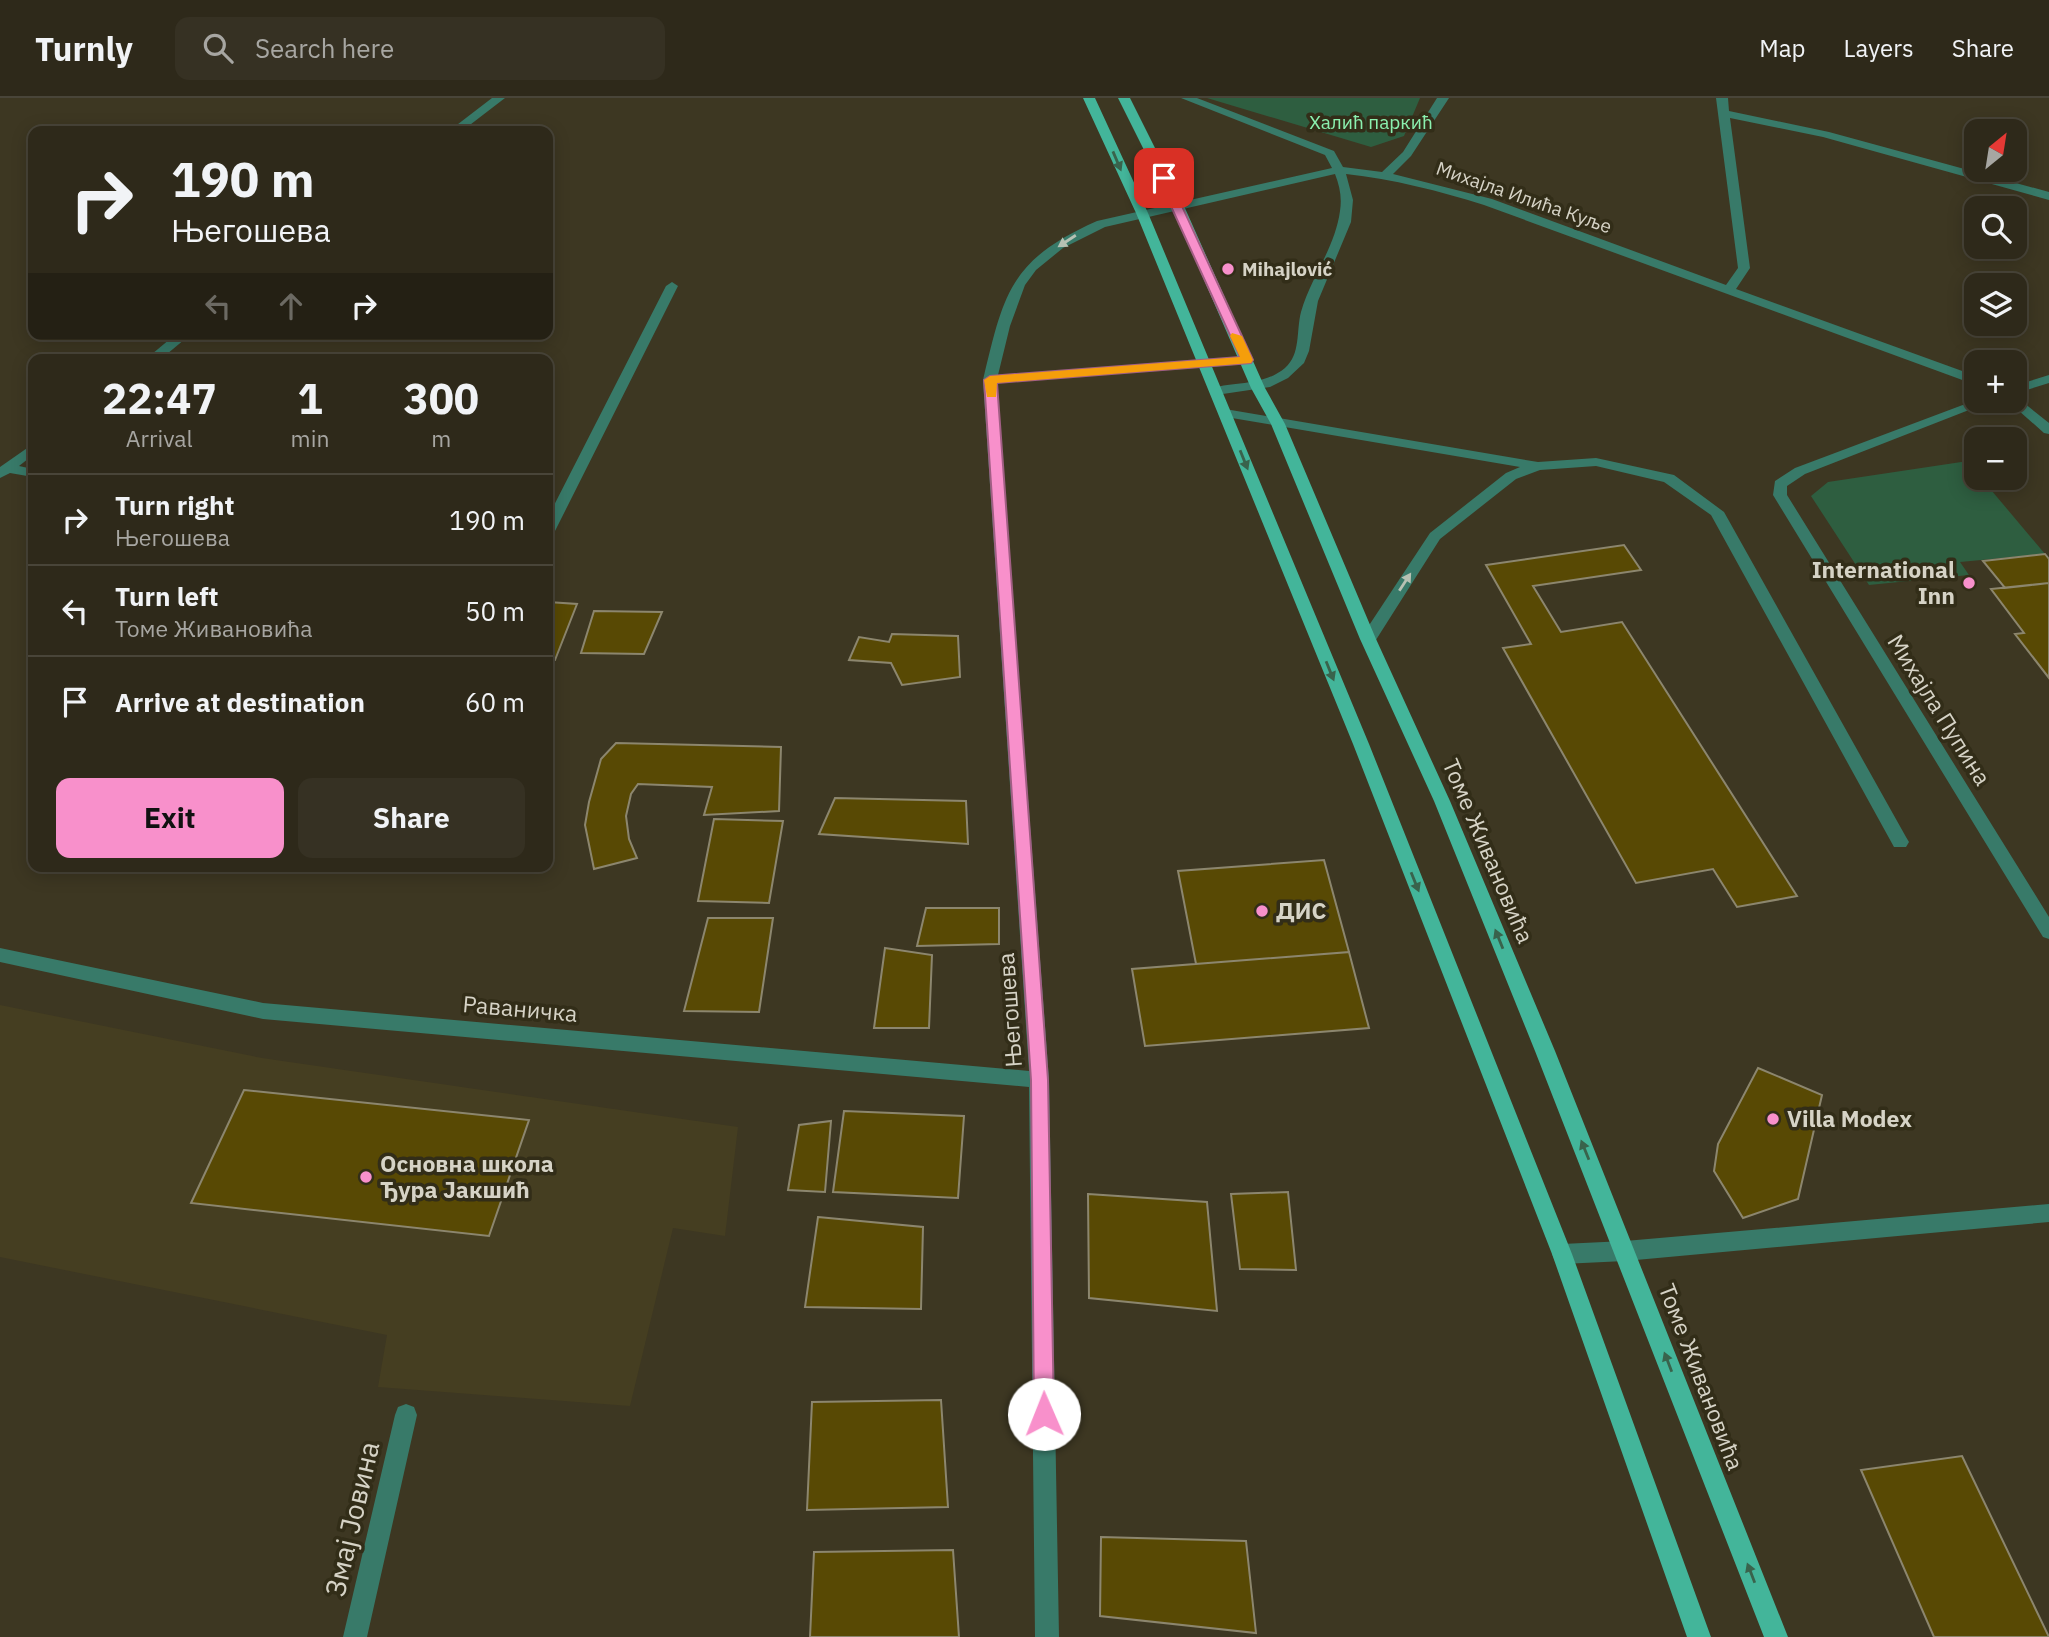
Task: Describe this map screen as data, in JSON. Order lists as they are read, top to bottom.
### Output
{
  "streets": {
    "main road": ["Томе Живановића"],
    "street": [
      "Михајла Илића Куље",
      "Михајла Пупина",
      "Раваничка",
      "Његошева",
      "Змај Јовина"
    ]
  },
  "crossings": [
    ["Михајла Илића Куље", "Томе Живановића"],
    ["Михајла Илића Куље", "Његошева"],
    ["Томе Живановића", "Његошева"],
    ["Раваничка", "Његошева"]
  ],
  "parks": ["Халић паркић"],
  "places": [
    "Mihajlović",
    "International Inn",
    "ДИС",
    "Villa Modex",
    "Основна школа Ђура Јакшић"
  ],
  "north": "top right",
  "page": {
    "header": "Turnly",
    "search": "Search here",
    "nav": ["Map", "Layers", "Share"],
    "map_buttons": ["+", "−"],
    "turn": ["190 m", "Његошева"],
    "eta": [
      "22:47",
      "Arrival",
      "1",
      "min",
      "300",
      "m"
    ],
    "list": [
      {
        "name": "Turn right",
        "note": "Његошева",
        "value": "190 m"
      },
      {
        "name": "Turn left",
        "note": "Томе Живановића",
        "value": "50 m"
      },
      {
        "name": "Arrive at destination",
        "value": "60 m"
      }
    ],
    "buttons": ["Exit", "Share"]
  }
}
